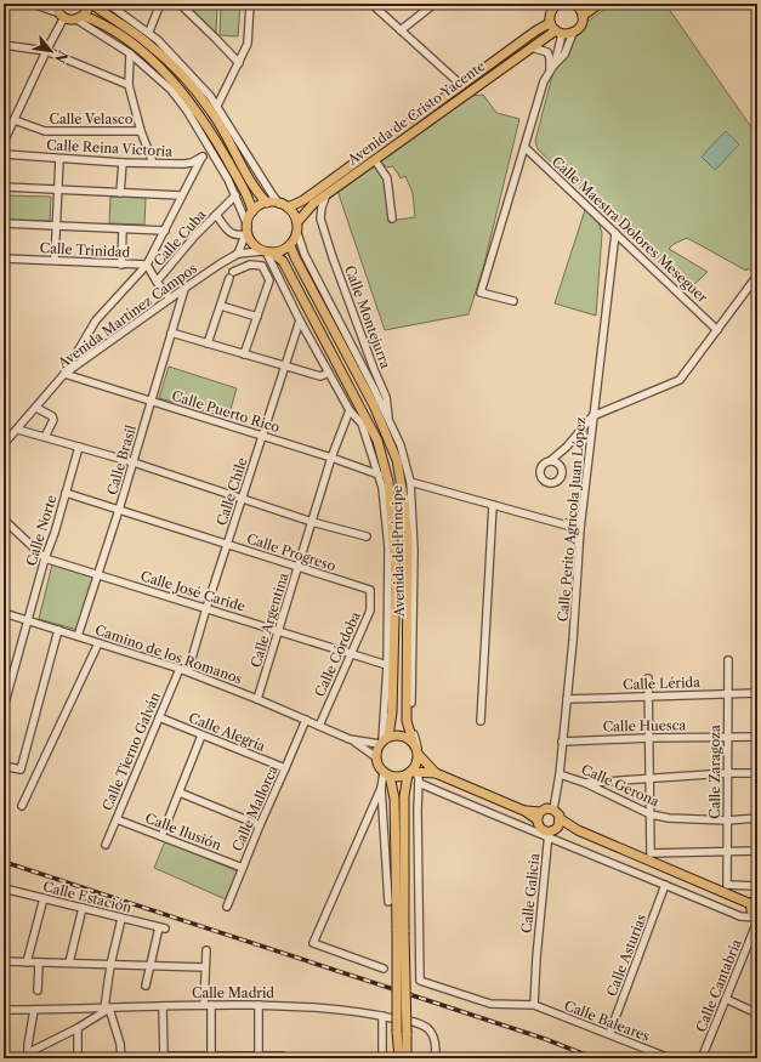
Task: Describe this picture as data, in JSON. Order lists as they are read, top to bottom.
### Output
{
  "streets": {
    "main road": ["Avenida de Cristo Yacente", "Avenida del Príncipe"],
    "street": [
      "Calle Velasco",
      "Calle Reina Victoria",
      "Calle Maestra Dolores Meseguer",
      "Calle Cuba",
      "Calle Trinidad",
      "Avenida Martínez Campos",
      "Calle Montejurra",
      "Calle Puerto Rico",
      "Calle Brasil",
      "Calle Chile",
      "Calle Perito Agrícola Juan López",
      "Calle Norte",
      "Calle Progreso",
      "Calle José Caride",
      "Calle Argentina",
      "Camino de los Romanos",
      "Calle Córdoba",
      "Calle Lérida",
      "Calle Huesca",
      "Calle Alegría",
      "Calle Tierno Galván",
      "Calle Zaragoza",
      "Calle Gerona",
      "Calle Mallorca",
      "Calle Ilusión",
      "Calle Galicia",
      "Calle Estación",
      "Calle Asturias",
      "Calle Cantabria",
      "Calle Madrid",
      "Calle Baleares"
    ]
  },
  "crossings": [
    ["Avenida de Cristo Yacente", "Avenida Martínez Campos"],
    ["Avenida de Cristo Yacente", "Avenida del Príncipe"],
    ["Calle Maestra Dolores Meseguer", "Calle Perito Agrícola Juan López"],
    ["Calle Cuba", "Calle Trinidad"],
    ["Calle Cuba", "Avenida Martínez Campos"],
    ["Avenida Martínez Campos", "Calle Puerto Rico"],
    ["Avenida Martínez Campos", "Calle Brasil"],
    ["Avenida Martínez Campos", "Avenida del Príncipe"],
    ["Calle Montejurra", "Avenida del Príncipe"],
    ["Calle Puerto Rico", "Calle Brasil"],
    ["Calle Puerto Rico", "Calle Chile"],
    ["Calle Puerto Rico", "Avenida del Príncipe"],
    ["Calle Puerto Rico", "Calle Argentina"],
    ["Calle Brasil", "Calle Progreso"],
    ["Calle Brasil", "Calle José Caride"],
    ["Calle Brasil", "Camino de los Romanos"],
    ["Calle Chile", "Avenida del Príncipe"],
    ["Calle Chile", "Calle Progreso"],
    ["Calle Chile", "Calle José Caride"],
    ["Calle Chile", "Camino de los Romanos"],
    ["Calle Perito Agrícola Juan López", "Calle Lérida"],
    ["Calle Perito Agrícola Juan López", "Calle Huesca"],
    ["Calle Perito Agrícola Juan López", "Calle Gerona"],
    ["Calle Perito Agrícola Juan López", "Calle Galicia"],
    ["Calle Norte", "Calle Progreso"],
    ["Calle Norte", "Calle José Caride"],
    ["Calle Norte", "Camino de los Romanos"],
    ["Avenida del Príncipe", "Calle José Caride"],
    ["Avenida del Príncipe", "Calle Argentina"],
    ["Avenida del Príncipe", "Camino de los Romanos"],
    ["Calle Progreso", "Calle Argentina"],
    ["Calle Progreso", "Calle Córdoba"],
    ["Calle José Caride", "Calle Argentina"],
    ["Calle José Caride", "Calle Córdoba"],
    ["Calle Argentina", "Camino de los Romanos"],
    ["Camino de los Romanos", "Calle Córdoba"],
    ["Camino de los Romanos", "Calle Tierno Galván"],
    ["Camino de los Romanos", "Calle Mallorca"],
    ["Calle Lérida", "Calle Zaragoza"],
    ["Calle Huesca", "Calle Zaragoza"],
    ["Calle Alegría", "Calle Tierno Galván"],
    ["Calle Alegría", "Calle Mallorca"],
    ["Calle Tierno Galván", "Calle Ilusión"],
    ["Calle Zaragoza", "Calle Gerona"],
    ["Calle Mallorca", "Calle Ilusión"],
    ["Calle Galicia", "Calle Baleares"],
    ["Calle Asturias", "Calle Baleares"]
  ],
  "north": "bottom right"
}
